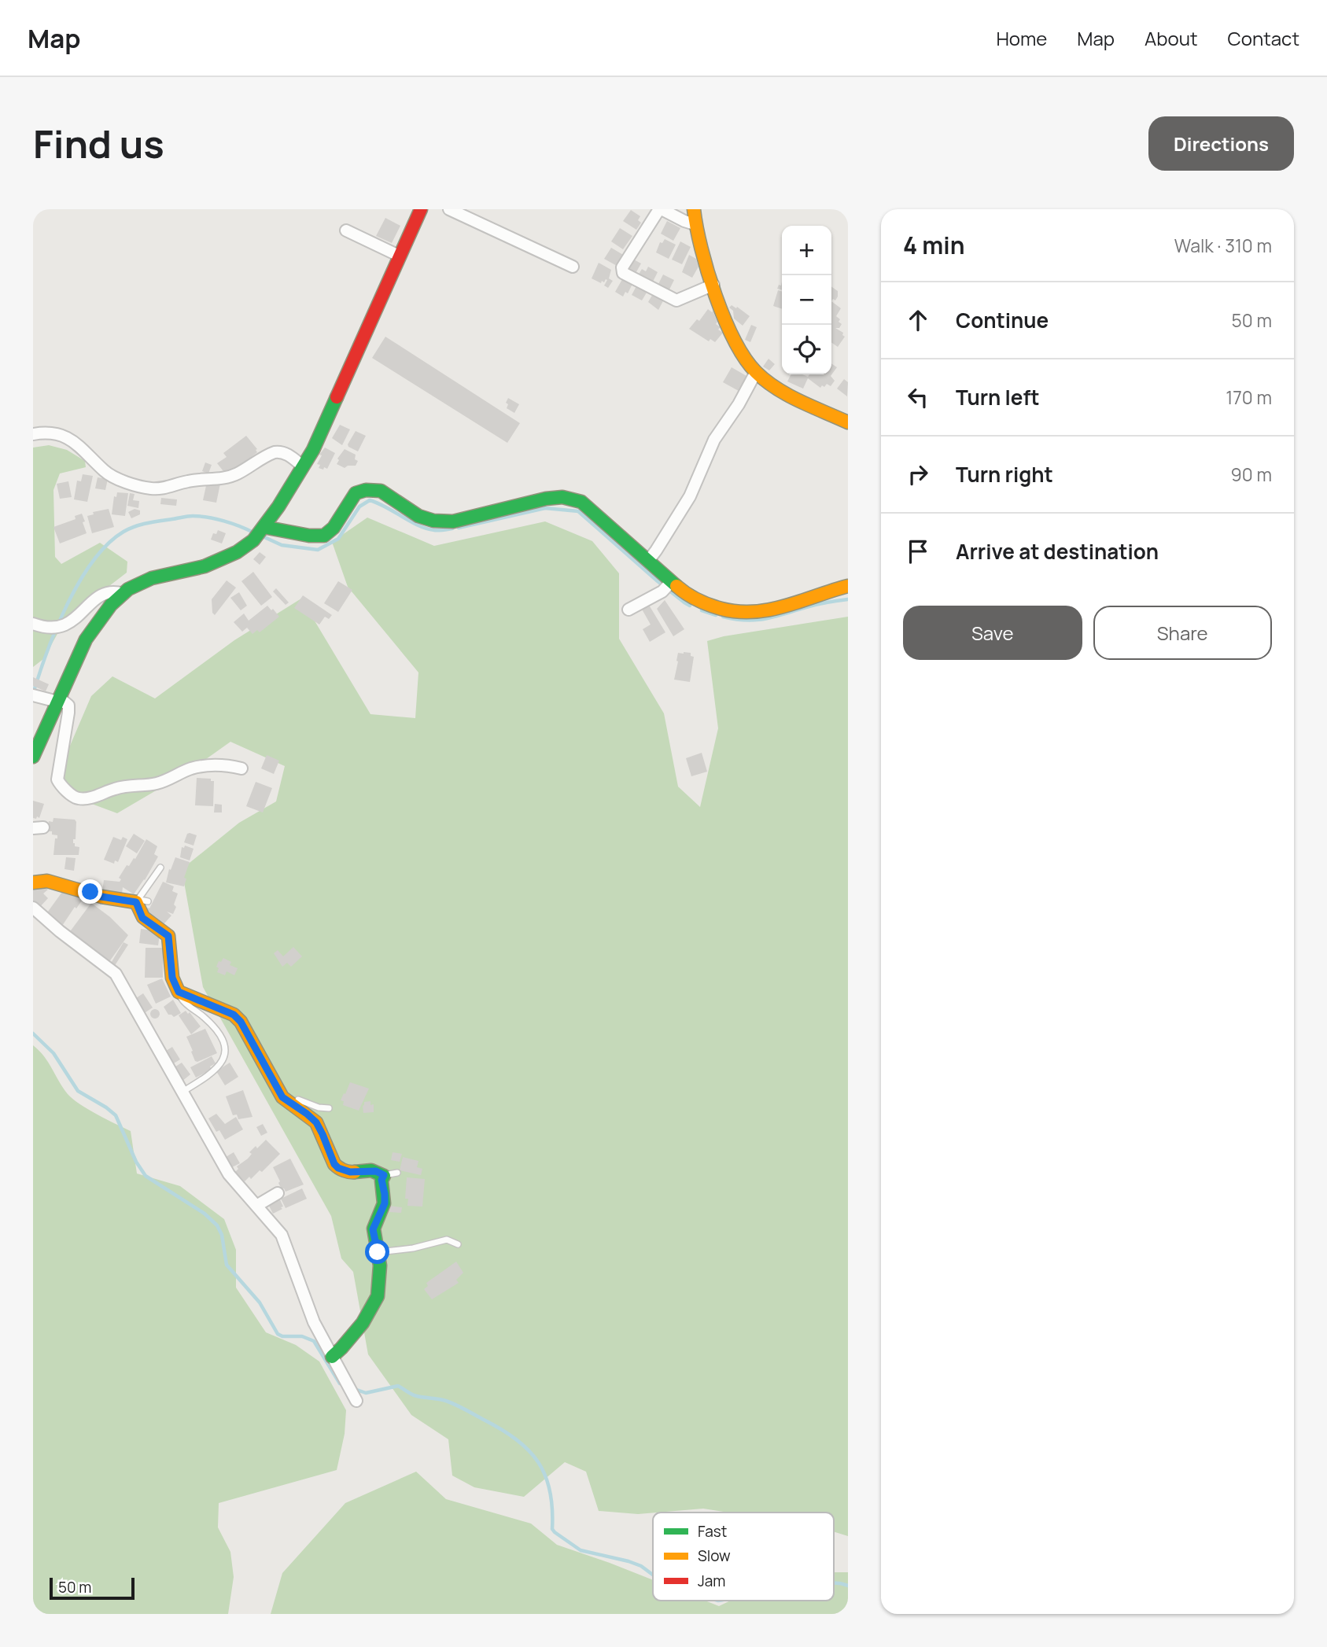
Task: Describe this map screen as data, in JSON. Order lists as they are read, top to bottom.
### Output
{
  "legend": ["Fast", "Slow", "Jam"],
  "scale_bar": "50 m",
  "page": {
    "header": "Map",
    "nav": [
      "Home",
      "Map",
      "About",
      "Contact"
    ],
    "buttons": [
      "Directions",
      ["Save", "Share"]
    ],
    "title": "Find us",
    "heading": ["4 min", "Walk · 310 m"],
    "map_buttons": ["+", "−"],
    "list": [
      ["Continue", "50 m"],
      ["Turn left", "170 m"],
      ["Turn right", "90 m"],
      "Arrive at destination"
    ],
    "scale": "50 m"
  }
}
